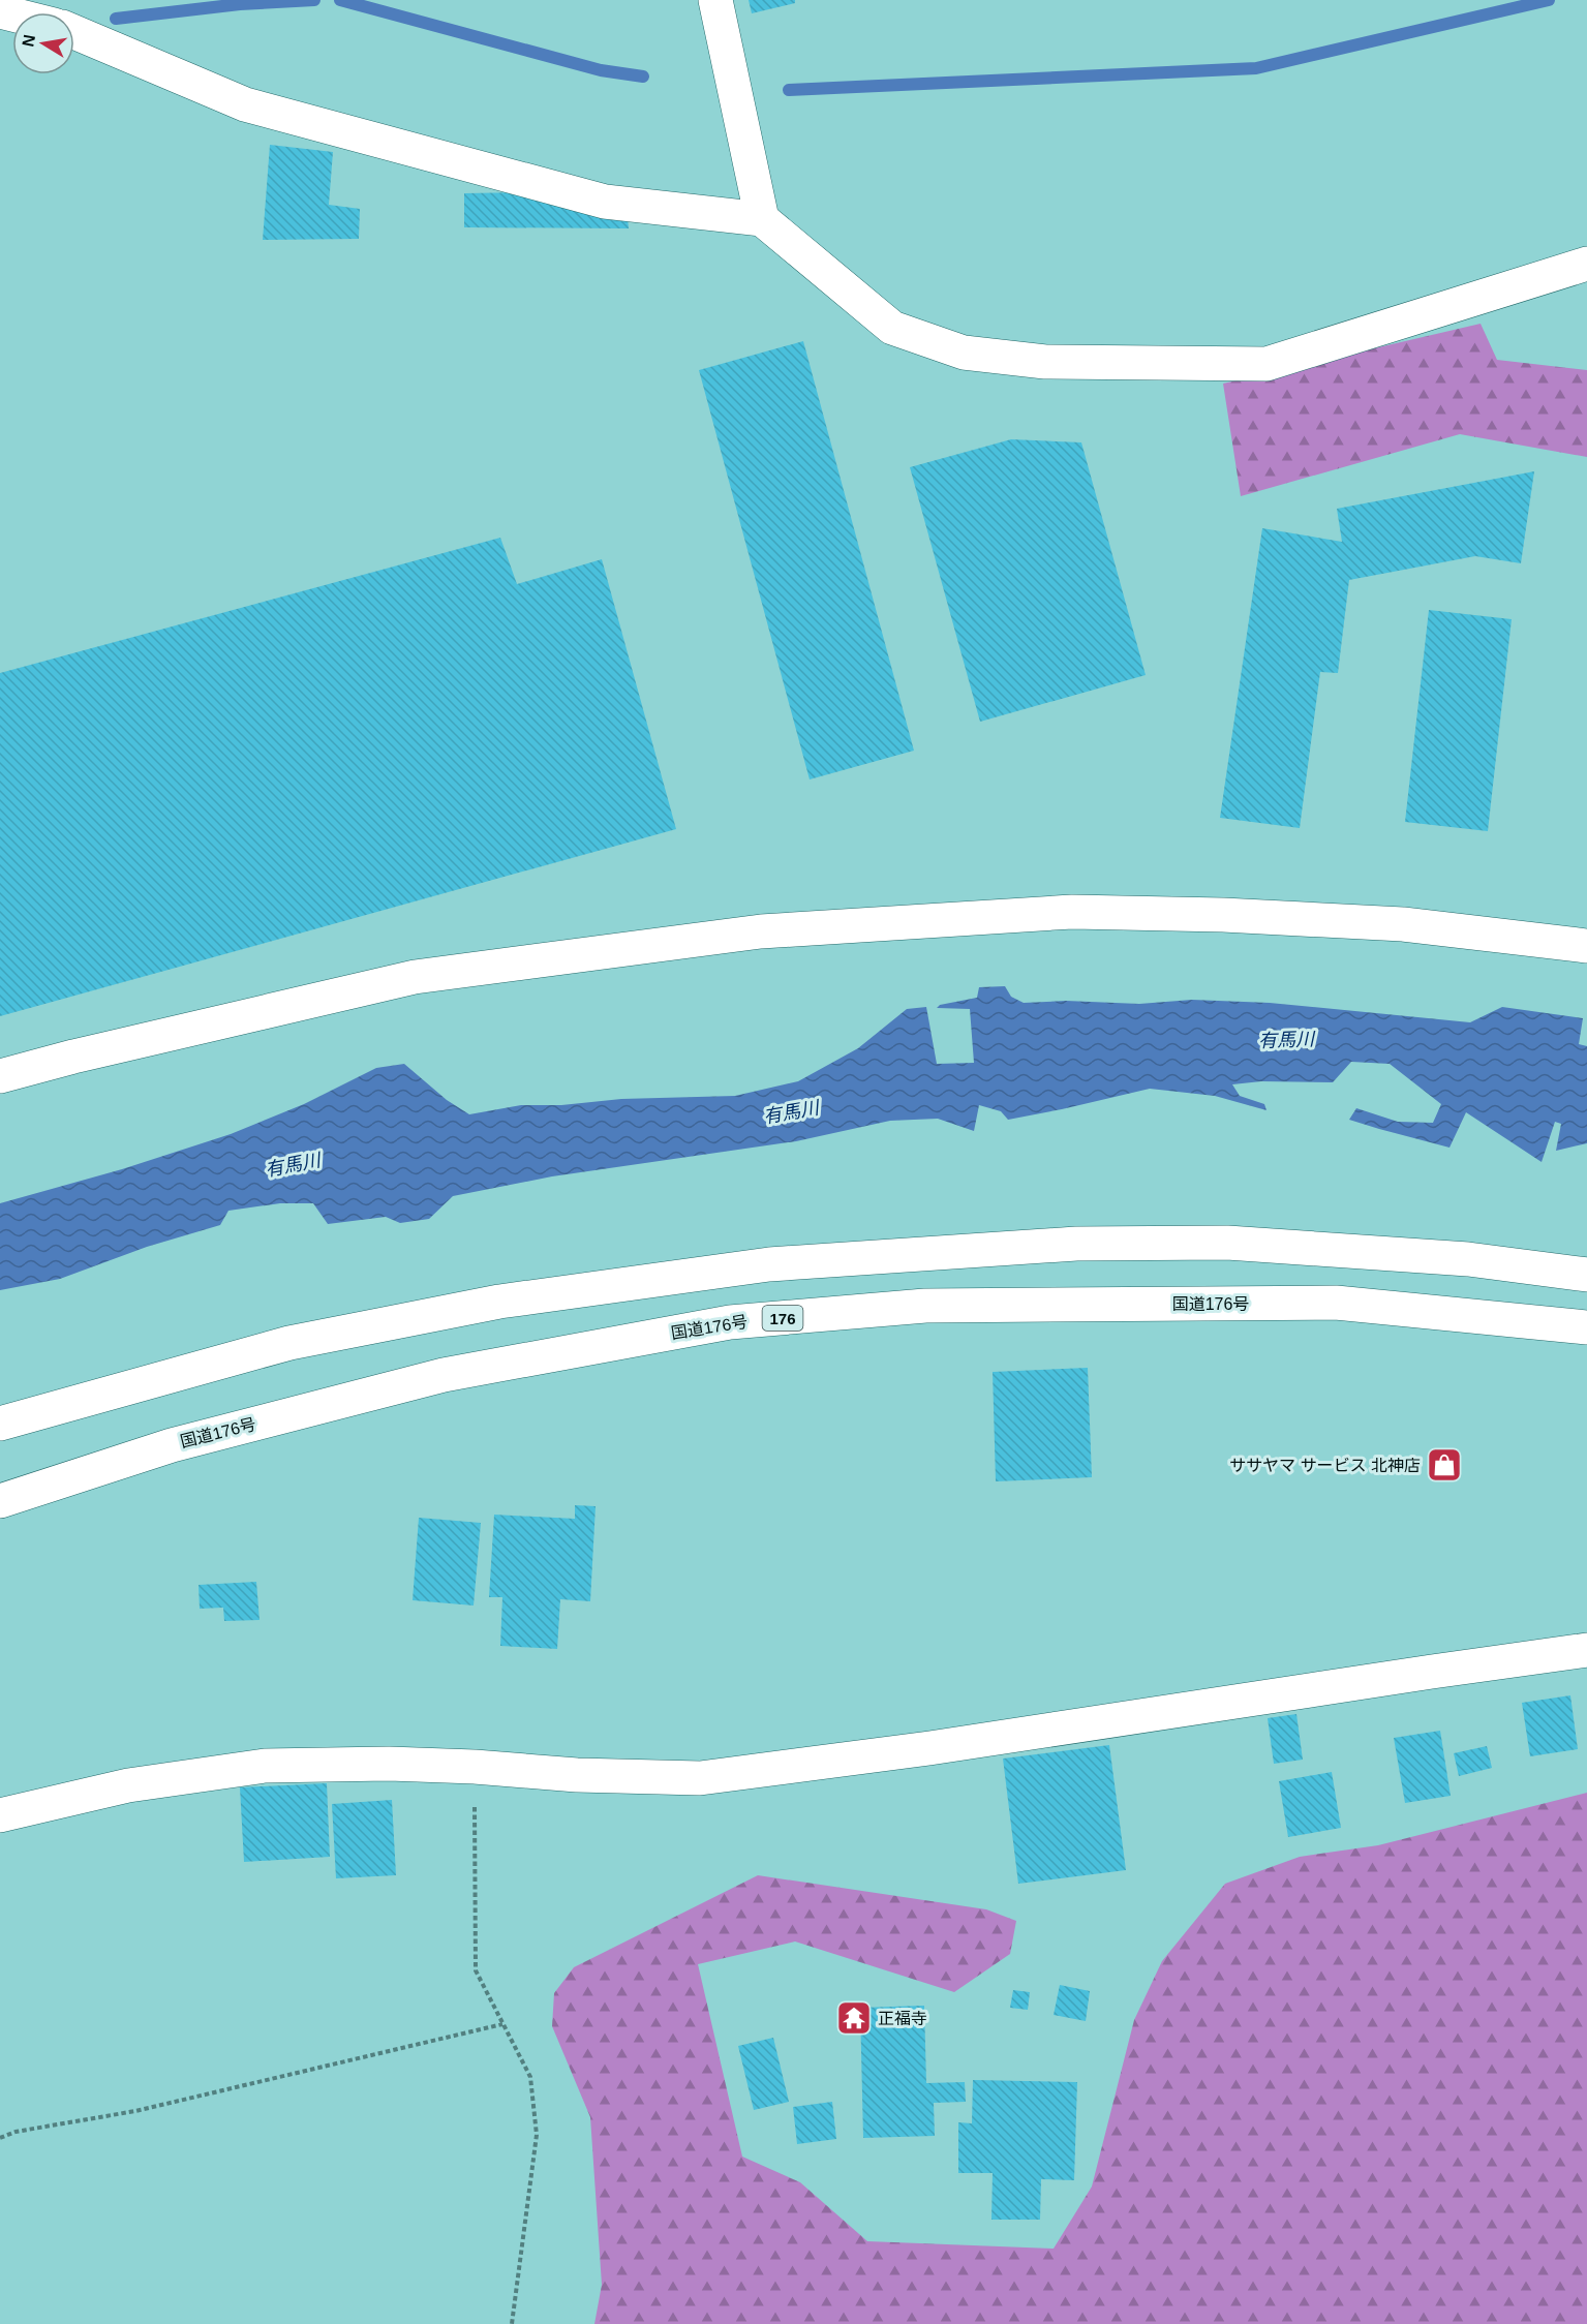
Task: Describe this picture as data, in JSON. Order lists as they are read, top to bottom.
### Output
{
  "streets": {
    "main road": ["国道176号", "176"]
  },
  "water": ["有馬川"],
  "places": {
    "shop": ["ササヤマ サービス 北神店"],
    "temple": ["正福寺"]
  },
  "north": "left"
}
